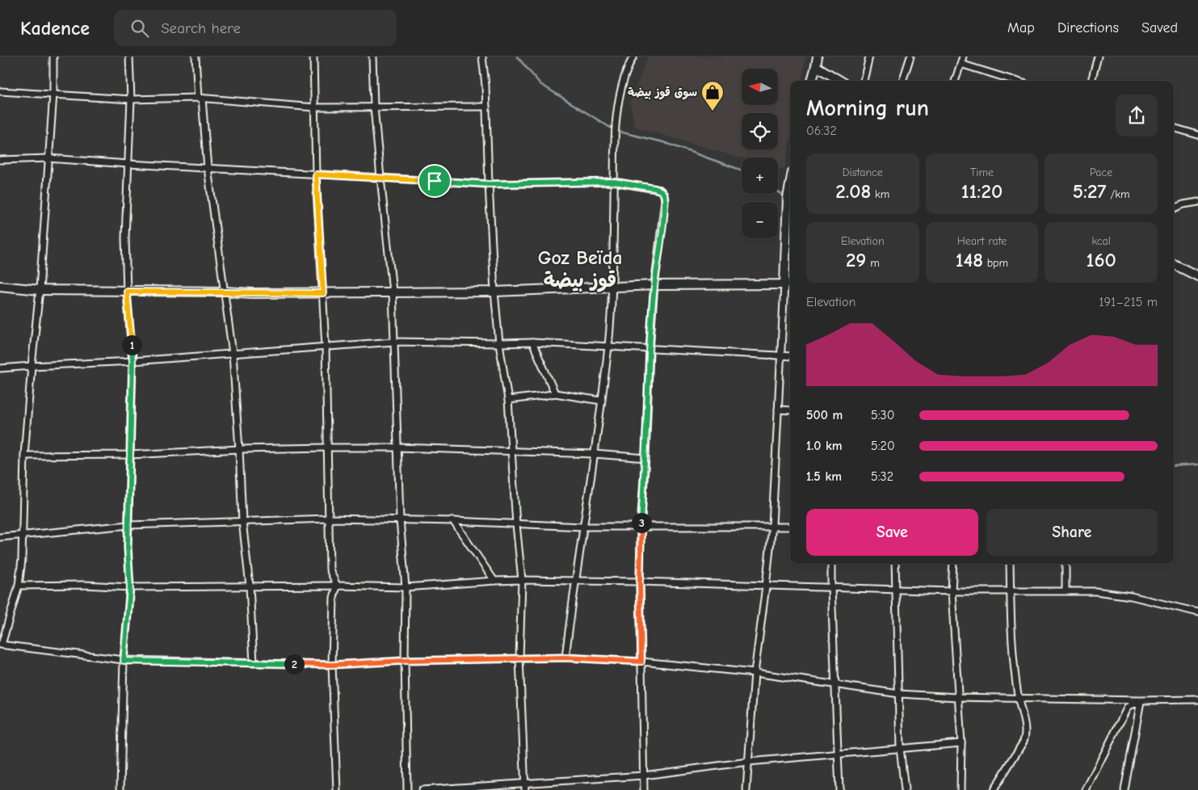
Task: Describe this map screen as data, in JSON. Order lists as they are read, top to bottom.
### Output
{
  "districts": ["Goz Beïda قوز بيضة"],
  "places": {
    "shop": ["سوق قوز بيضة"]
  },
  "north": "left",
  "page": {
    "header": "Kadence",
    "search": "Search here",
    "nav": ["Map", "Directions", "Saved"],
    "map_buttons": ["+", "−"],
    "heading": ["Morning run", "06:32"],
    "stats": [
      ["Distance", "2.08 km"],
      ["Time", "11:20"],
      ["Pace", "5:27 /km"],
      ["Elevation", "29 m"],
      ["Heart rate", "148 bpm"],
      ["kcal", "160"]
    ],
    "chart": ["Elevation", "191–215 m"],
    "pins": ["1", "3", "2"],
    "list": [
      {
        "name": "500 m",
        "note": "5:30"
      },
      {
        "name": "1.0 km",
        "note": "5:20"
      },
      {
        "name": "1.5 km",
        "note": "5:32"
      }
    ],
    "buttons": ["Save", "Share"]
  }
}
